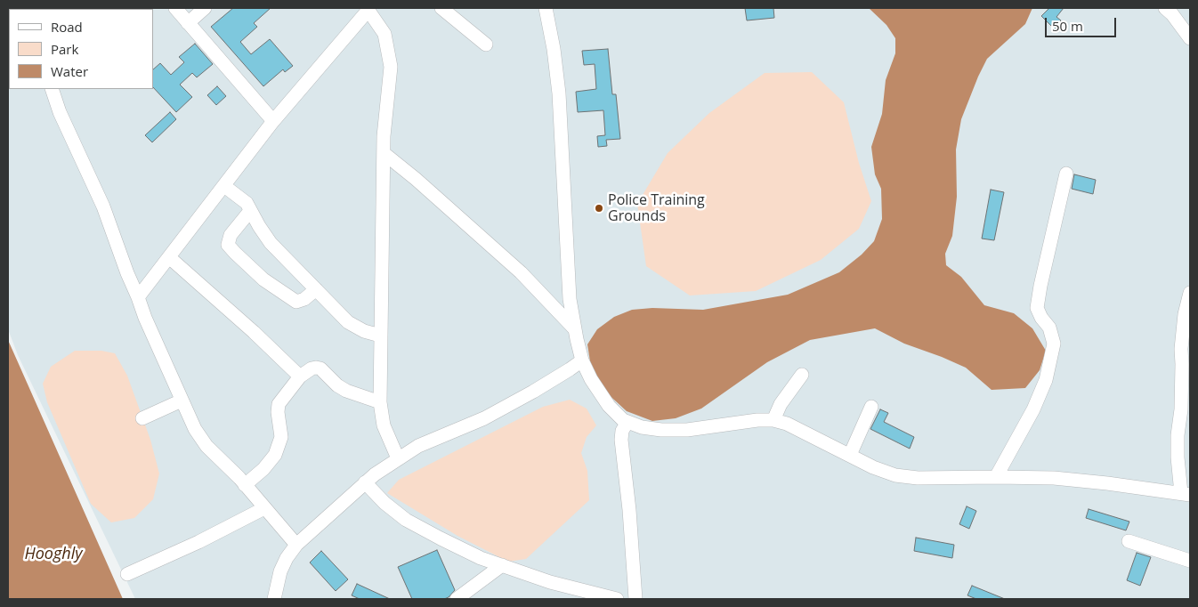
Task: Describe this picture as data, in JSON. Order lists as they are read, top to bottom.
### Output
{
  "water": ["Hooghly"],
  "places": ["Police Training Grounds"],
  "legend": ["Road", "Park", "Water"],
  "scale_bar": "50 m"
}
